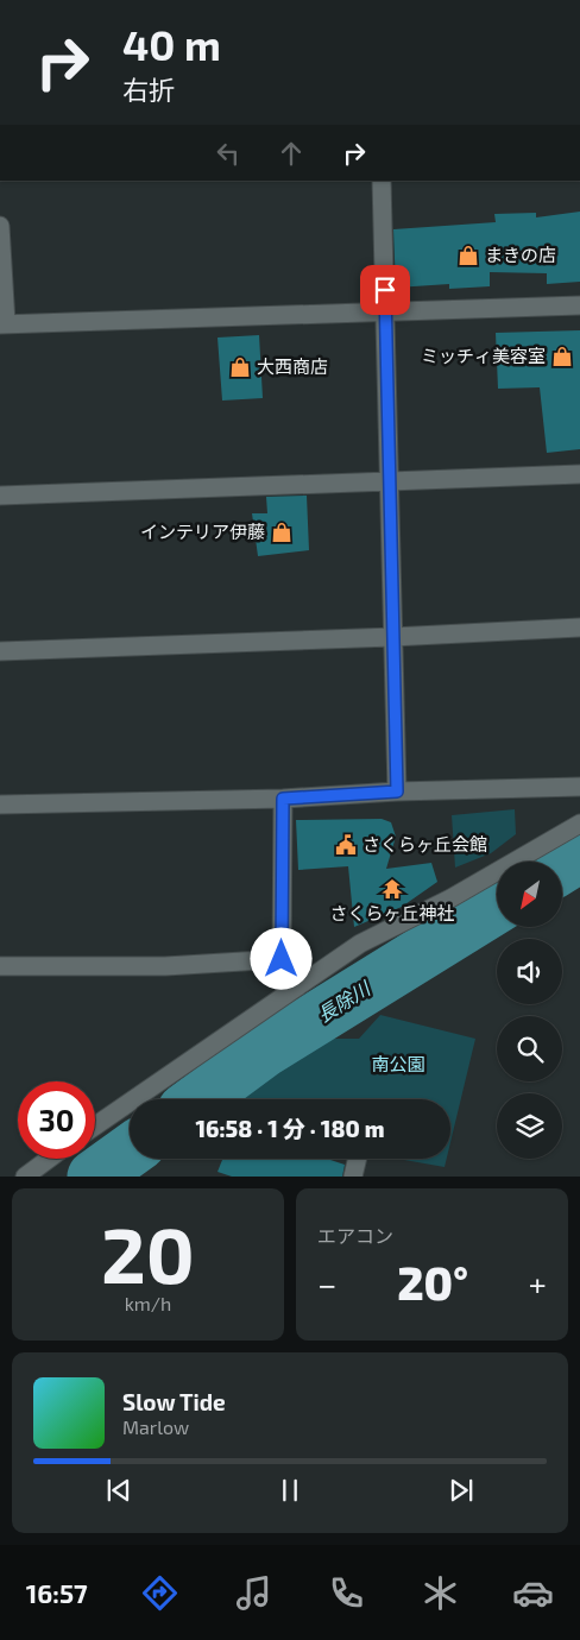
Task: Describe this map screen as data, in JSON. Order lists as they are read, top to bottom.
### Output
{
  "water": ["長除川"],
  "parks": ["南公園"],
  "places": {
    "shop": [
      "まきの店",
      "ミッチィ美容室",
      "大西商店",
      "インテリア伊藤"
    ],
    "public building": ["さくらヶ丘会館"],
    "temple": ["さくらヶ丘神社"]
  },
  "north": "bottom left",
  "page": {
    "turn": ["40 m", "右折"],
    "limit": "30",
    "trip": "16:58 · 1 分 · 180 m",
    "tile": [
      ["20", "km/h"],
      "エアコン"
    ],
    "heat": ["−", "20°", "+"],
    "song": ["Slow Tide", "Marlow"],
    "tabs": "16:57"
  }
}
